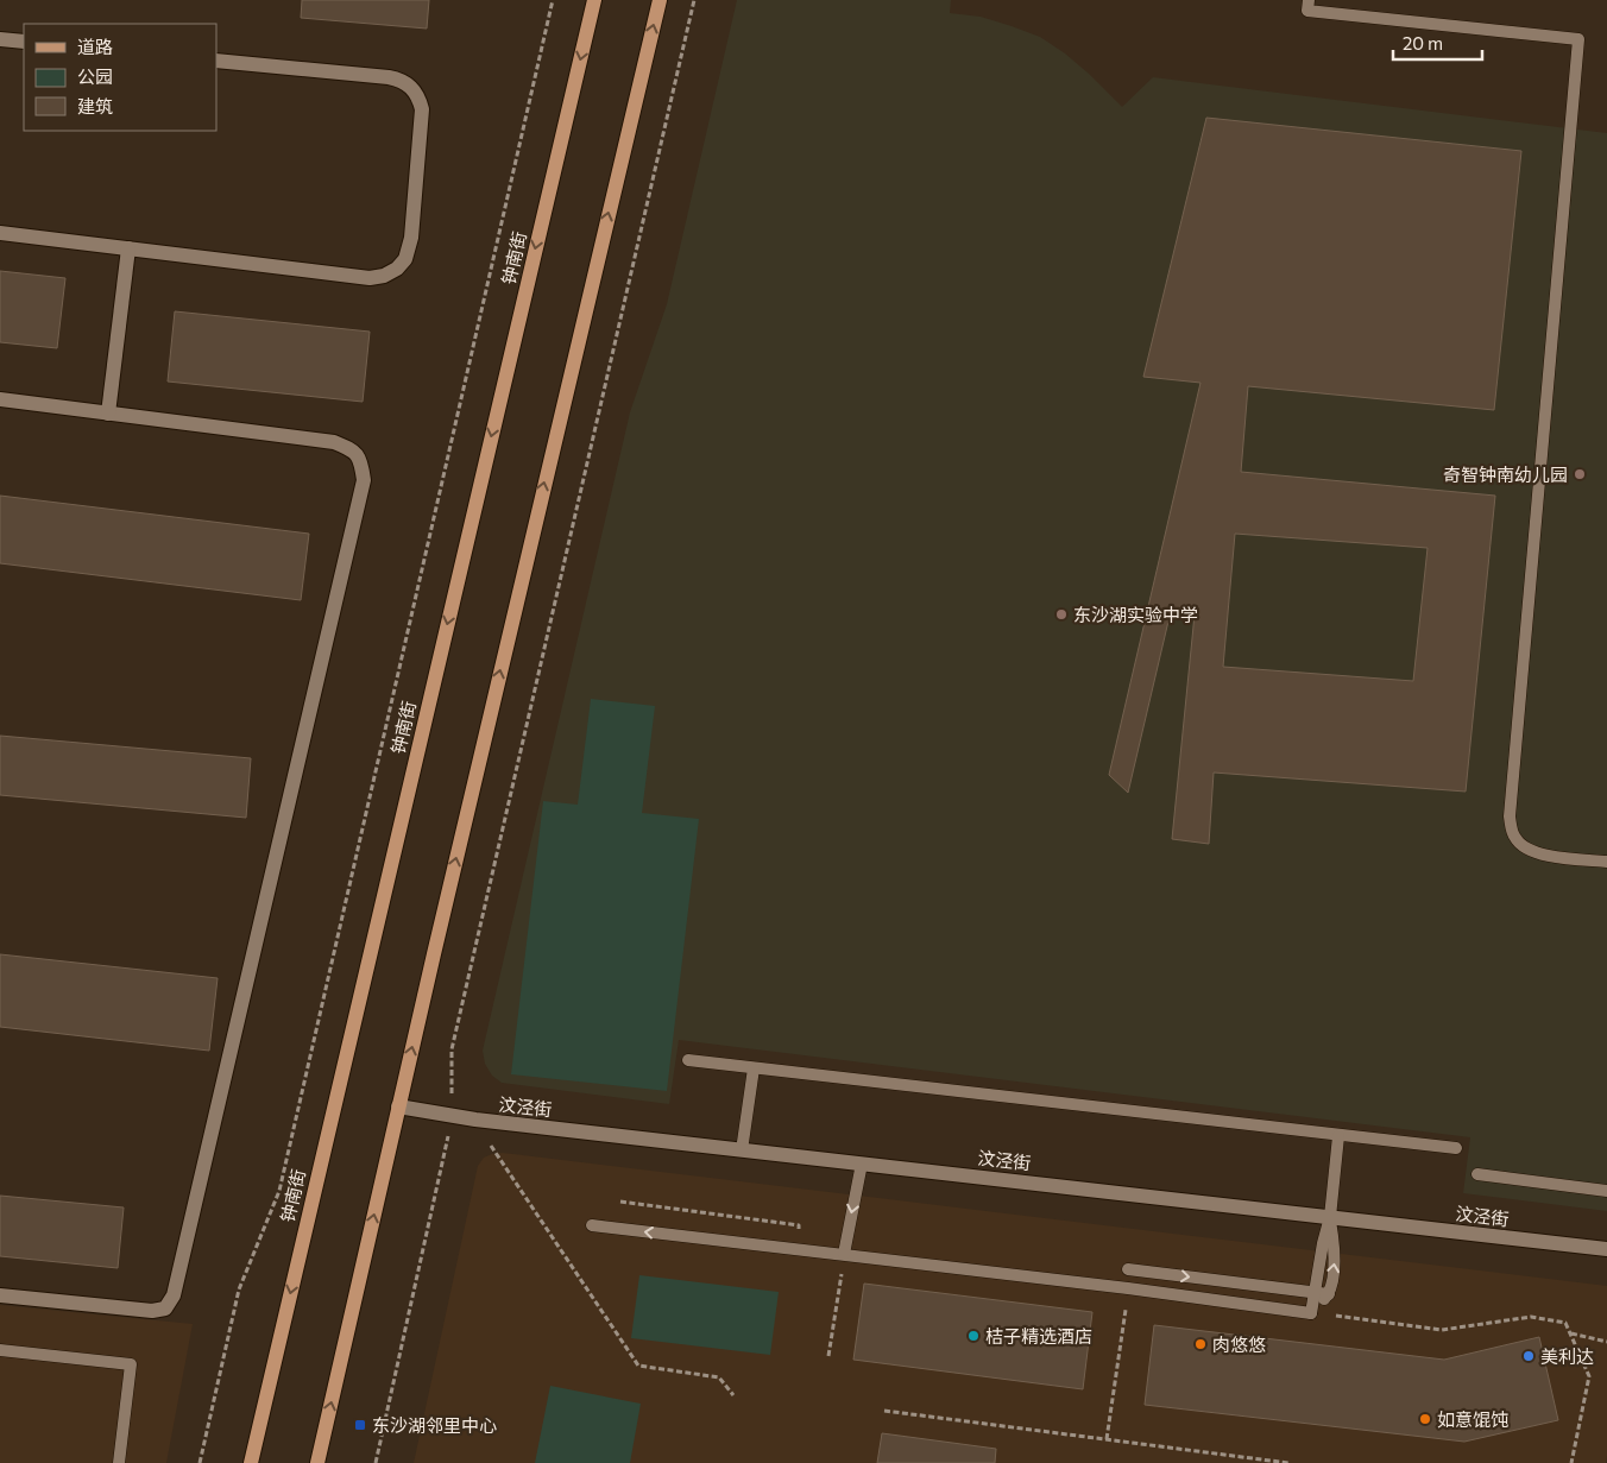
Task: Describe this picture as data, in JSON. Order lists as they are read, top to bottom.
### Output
{
  "streets": {
    "main road": ["钟南街"],
    "street": ["汶泾街"]
  },
  "places": {
    "other": [
      "奇智钟南幼儿园",
      "东沙湖实验中学",
      "桔子精选酒店",
      "肉悠悠",
      "美利达",
      "如意馄饨"
    ],
    "transit": ["东沙湖邻里中心"]
  },
  "legend": ["道路", "公园", "建筑"],
  "scale_bar": "20 m"
}
